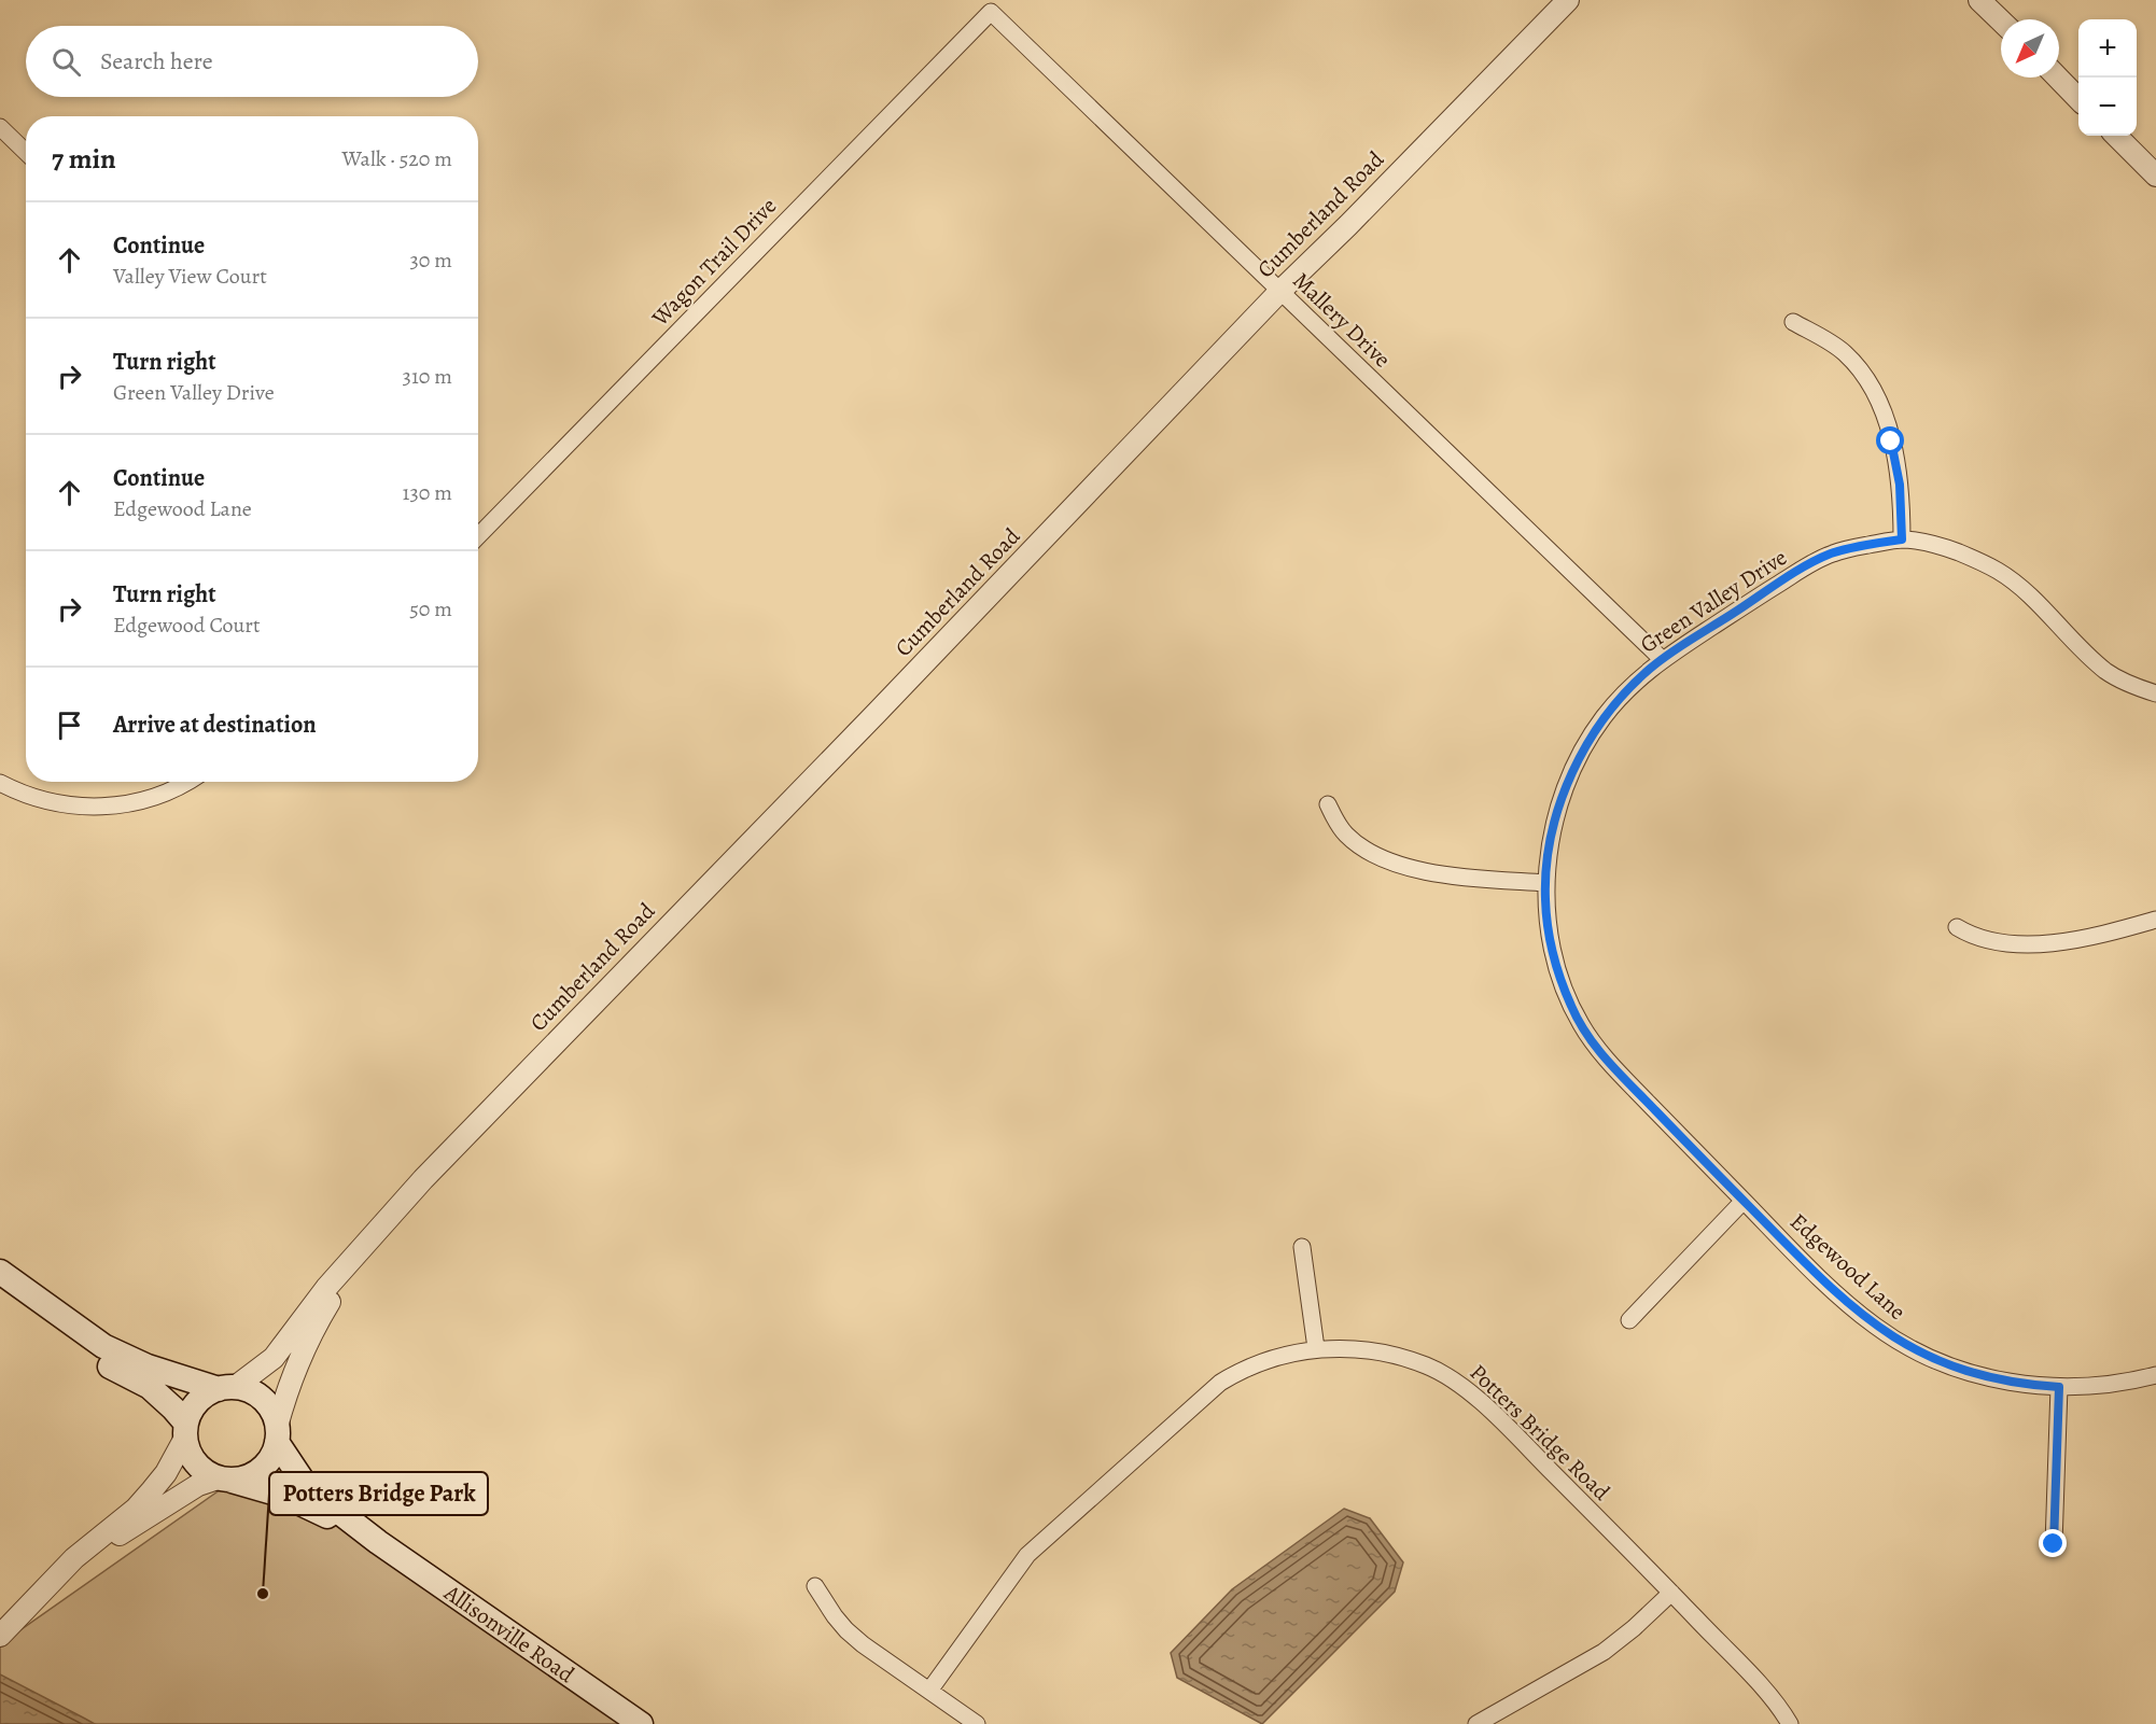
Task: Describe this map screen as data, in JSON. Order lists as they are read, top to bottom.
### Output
{
  "streets": {
    "main road": ["Allisonville Road"],
    "street": [
      "Cumberland Road",
      "Wagon Trail Drive",
      "Mallery Drive",
      "Green Valley Drive",
      "Edgewood Lane",
      "Potters Bridge Road"
    ]
  },
  "crossings": [
    ["Cumberland Road", "Mallery Drive"],
    ["Cumberland Road", "Allisonville Road"],
    ["Wagon Trail Drive", "Mallery Drive"],
    ["Mallery Drive", "Green Valley Drive"],
    ["Green Valley Drive", "Edgewood Lane"]
  ],
  "places": ["Potters Bridge Park"],
  "north": "bottom left",
  "page": {
    "map_buttons": ["+", "−"],
    "search": "Search here",
    "heading": ["7 min", "Walk · 520 m"],
    "list": [
      ["Continue", "Valley View Court", "30 m"],
      ["Turn right", "Green Valley Drive", "310 m"],
      ["Continue", "Edgewood Lane", "130 m"],
      ["Turn right", "Edgewood Court", "50 m"],
      "Arrive at destination"
    ]
  }
}
